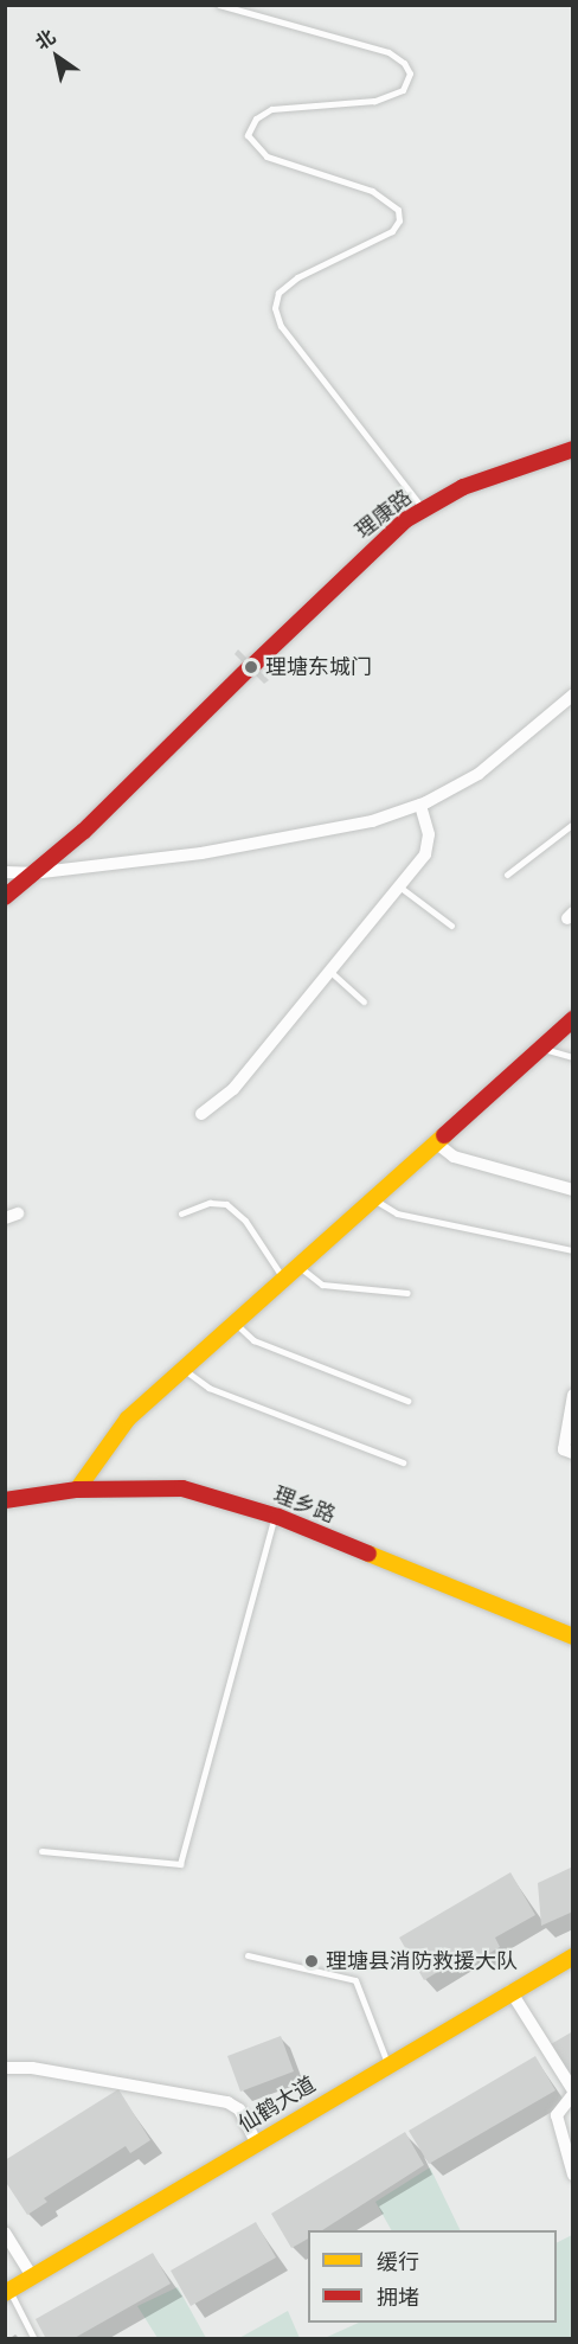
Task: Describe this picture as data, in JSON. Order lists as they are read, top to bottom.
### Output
{
  "streets": {
    "main road": ["理康路", "理乡路", "仙鹤大道"]
  },
  "places": ["理塘东城门", "理塘县消防救援大队"],
  "legend": ["缓行", "拥堵"],
  "north": "top left"
}
